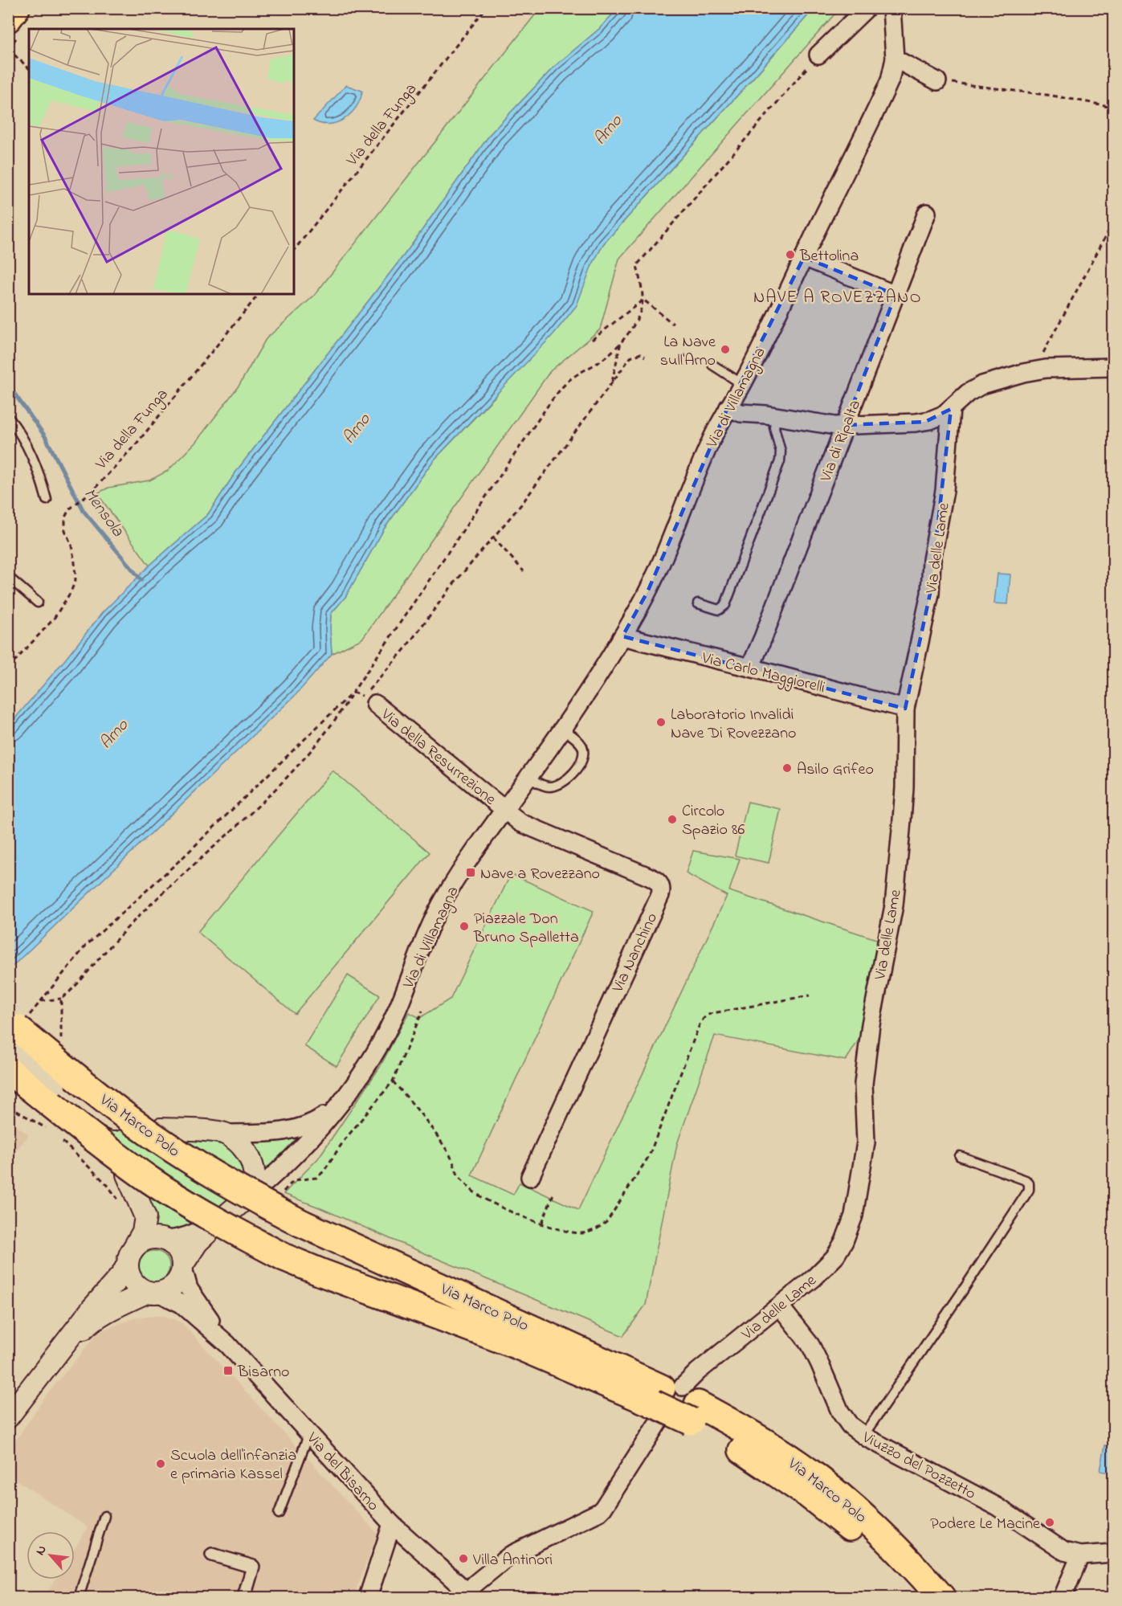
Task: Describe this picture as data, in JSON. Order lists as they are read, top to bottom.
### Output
{
  "streets": {
    "main road": ["Via Marco Polo"],
    "street": [
      "Via di Villamagna",
      "Via di Ripalta",
      "Via delle Lame",
      "Via Carlo Maggiorelli",
      "Via della Resurrezione",
      "Via Nanchino",
      "Viuzzo del Pozzetto",
      "Via del Bisarno"
    ],
    "path": ["Via della Funga"]
  },
  "crossings": [
    ["Via di Villamagna", "Via Carlo Maggiorelli"],
    ["Via di Villamagna", "Via della Resurrezione"],
    ["Via di Villamagna", "Via Nanchino"],
    ["Via di Ripalta", "Via Carlo Maggiorelli"],
    ["Via delle Lame", "Via Carlo Maggiorelli"],
    ["Via delle Lame", "Via Marco Polo"],
    ["Via delle Lame", "Viuzzo del Pozzetto"],
    ["Via delle Lame", "Via del Bisarno"],
    ["Via della Resurrezione", "Via Nanchino"]
  ],
  "districts": ["NAVE A ROVEZZANO"],
  "water": ["Arno", "Mensola"],
  "places": {
    "other": [
      "Bettolina",
      "La Nave sull'Arno",
      "Laboratorio Invalidi Nave Di Rovezzano",
      "Asilo Grifeo",
      "Circolo Spazio 86",
      "Piazzale Don Bruno Spalletta",
      "Scuola dell'infanzia e primaria Kassel",
      "Podere Le Macine",
      "Villa Antinori"
    ],
    "transit": ["Nave a Rovezzano", "Bisarno"]
  },
  "north": "top left"
}
